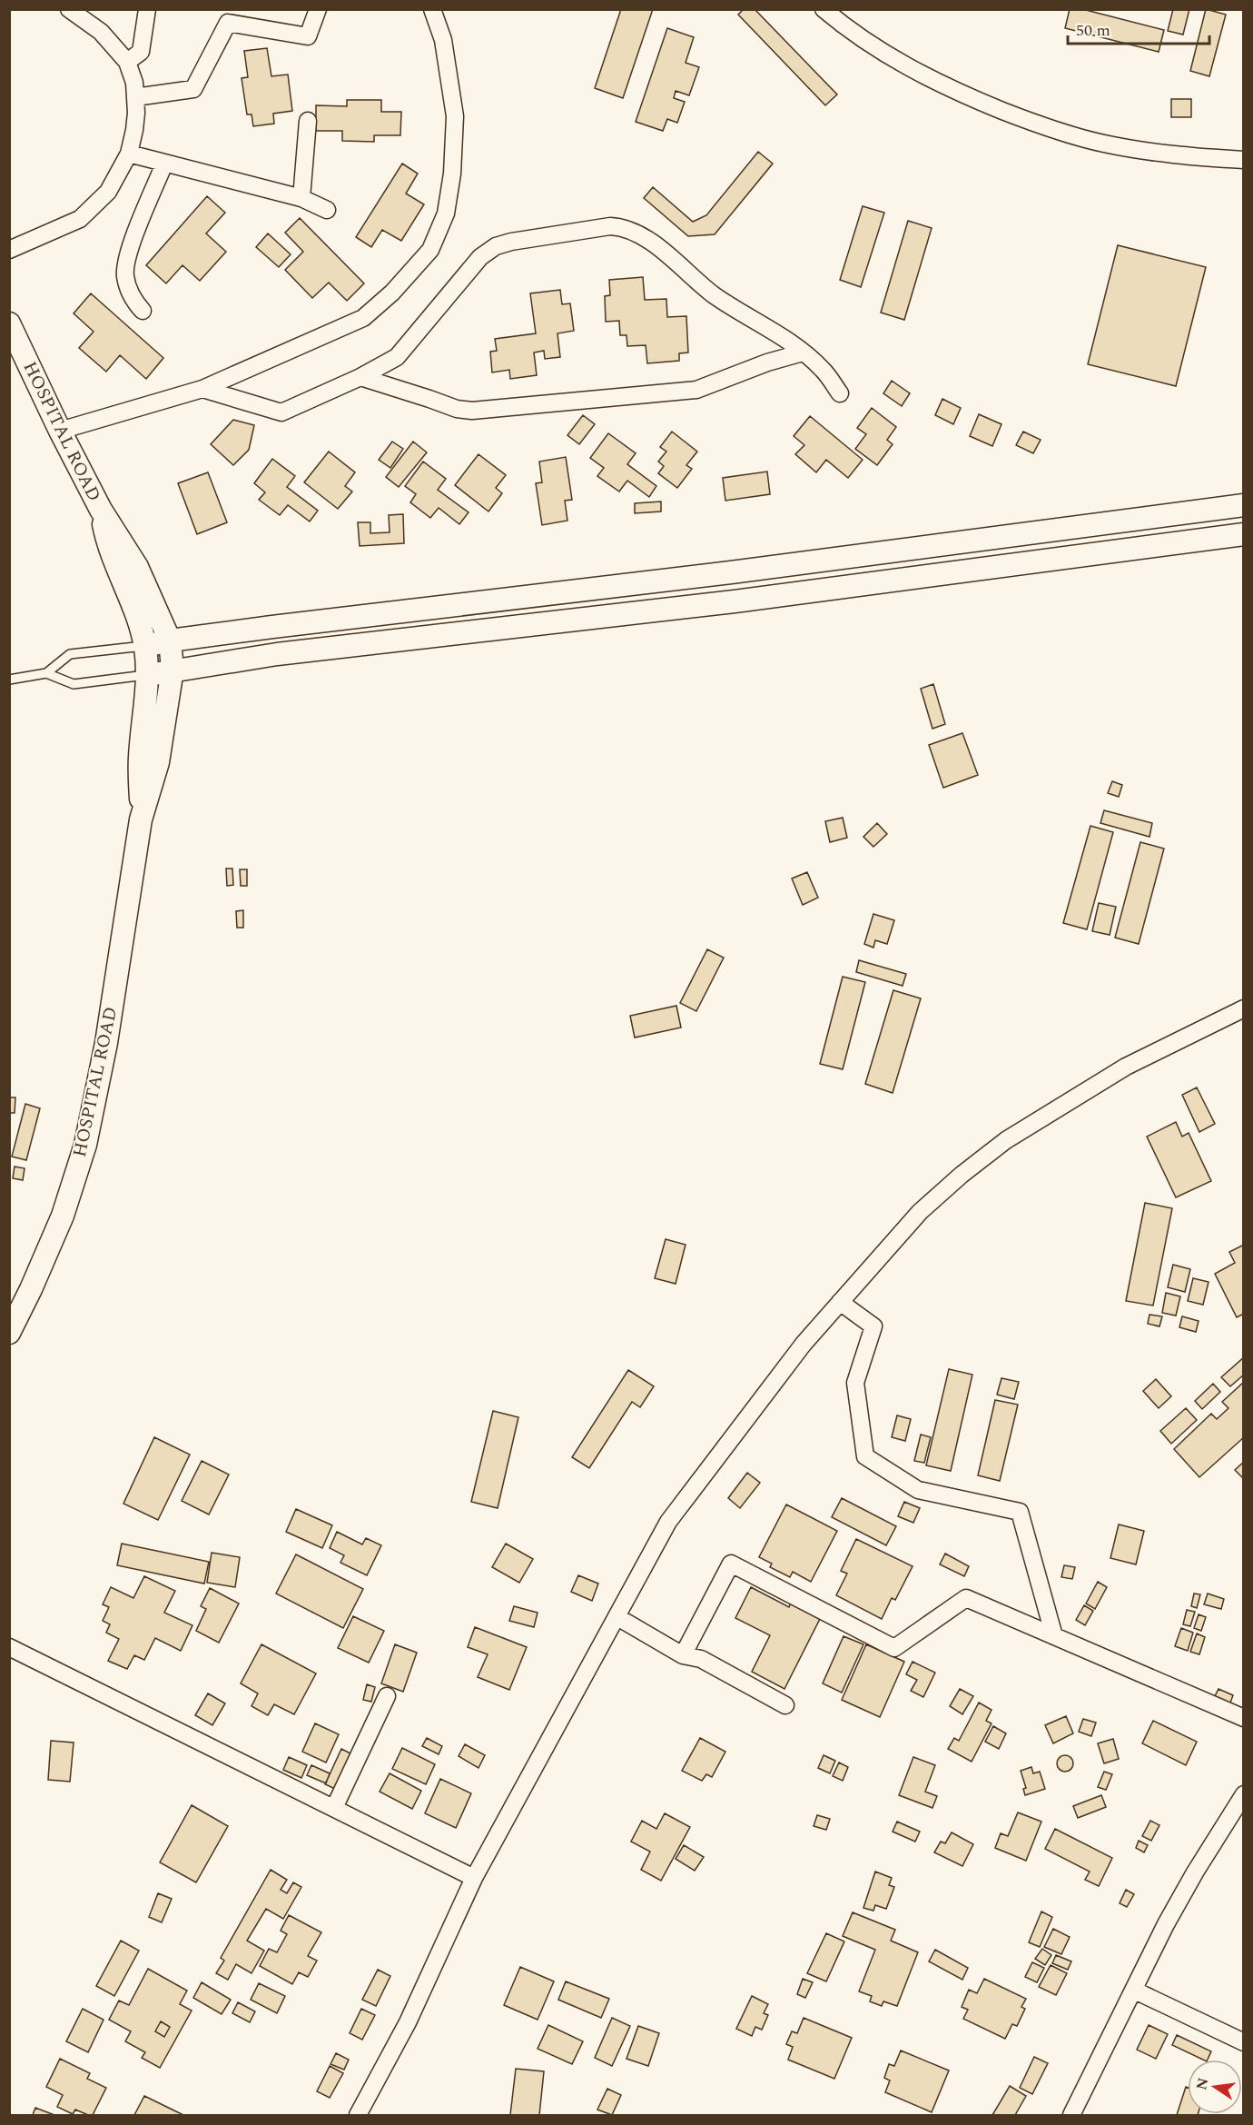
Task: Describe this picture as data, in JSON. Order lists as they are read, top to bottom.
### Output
{
  "streets": {
    "street": ["HOSPITAL ROAD"]
  },
  "scale_bar": "50 m",
  "north": "left"
}
